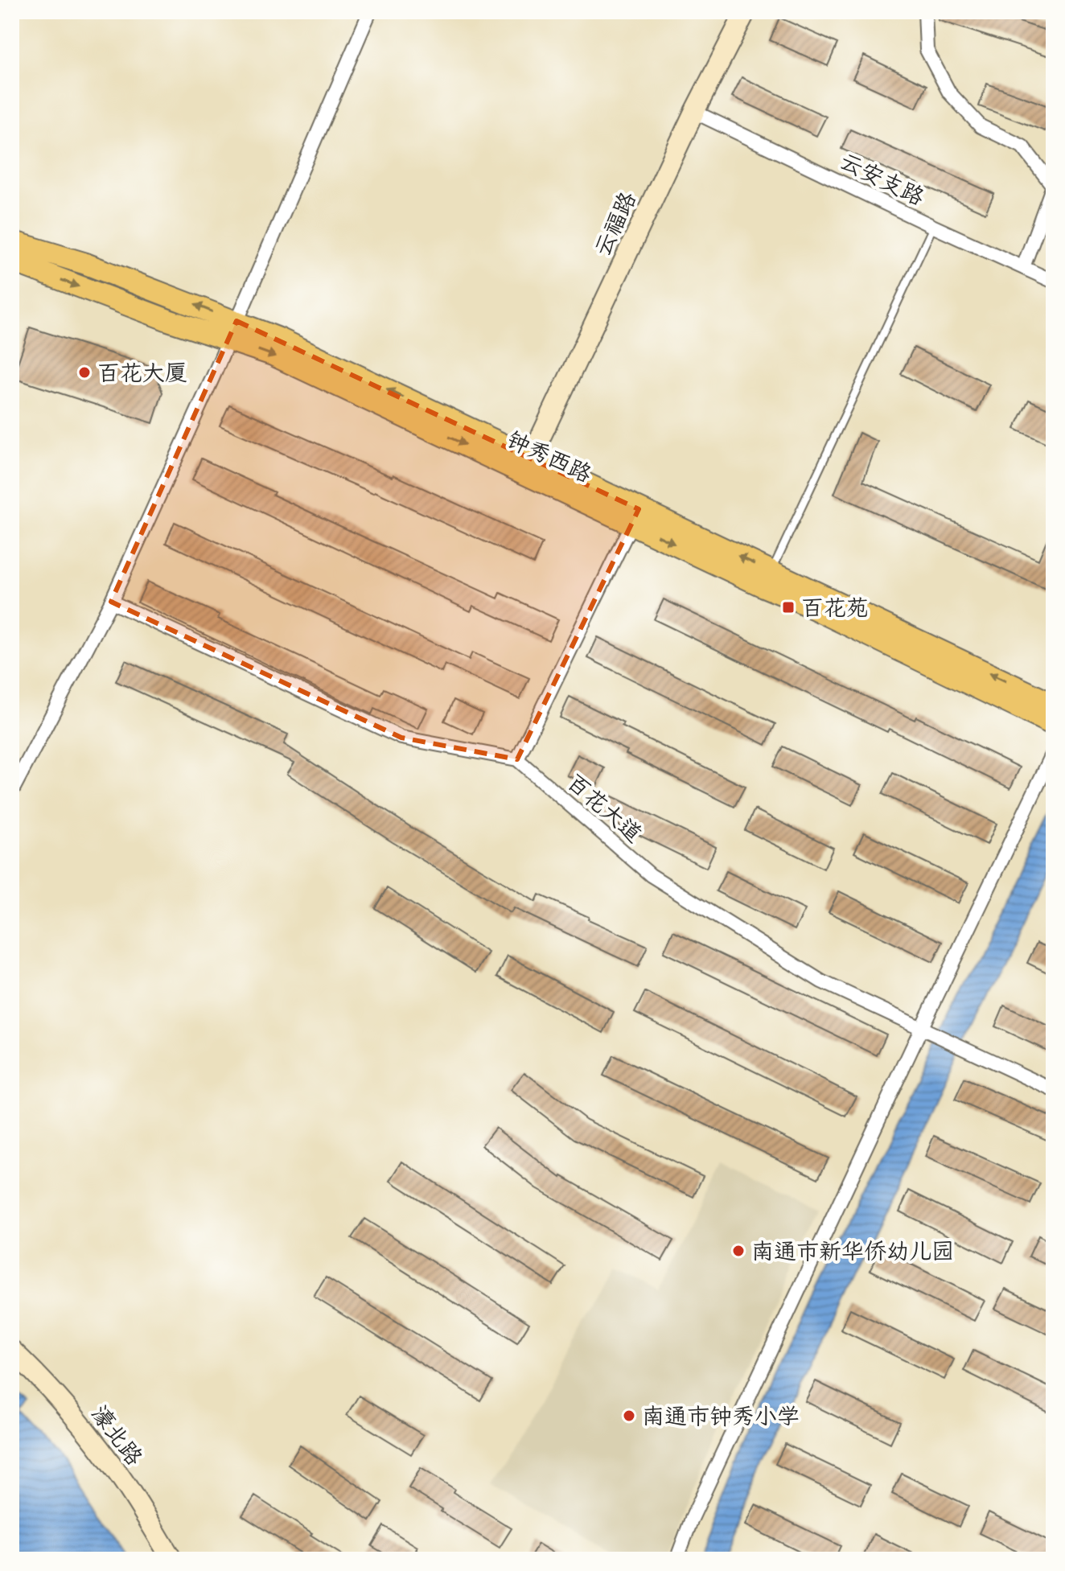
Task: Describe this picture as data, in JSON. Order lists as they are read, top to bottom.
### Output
{
  "streets": {
    "main road": ["钟秀西路"],
    "street": [
      "云安支路",
      "云福路",
      "百花大道",
      "濠北路"
    ]
  },
  "crossings": [
    ["云安支路", "云福路"],
    ["云福路", "钟秀西路"]
  ],
  "places": {
    "other": ["百花大厦", "南通市新华侨幼儿园", "南通市钟秀小学"],
    "transit": ["百花苑"]
  }
}
